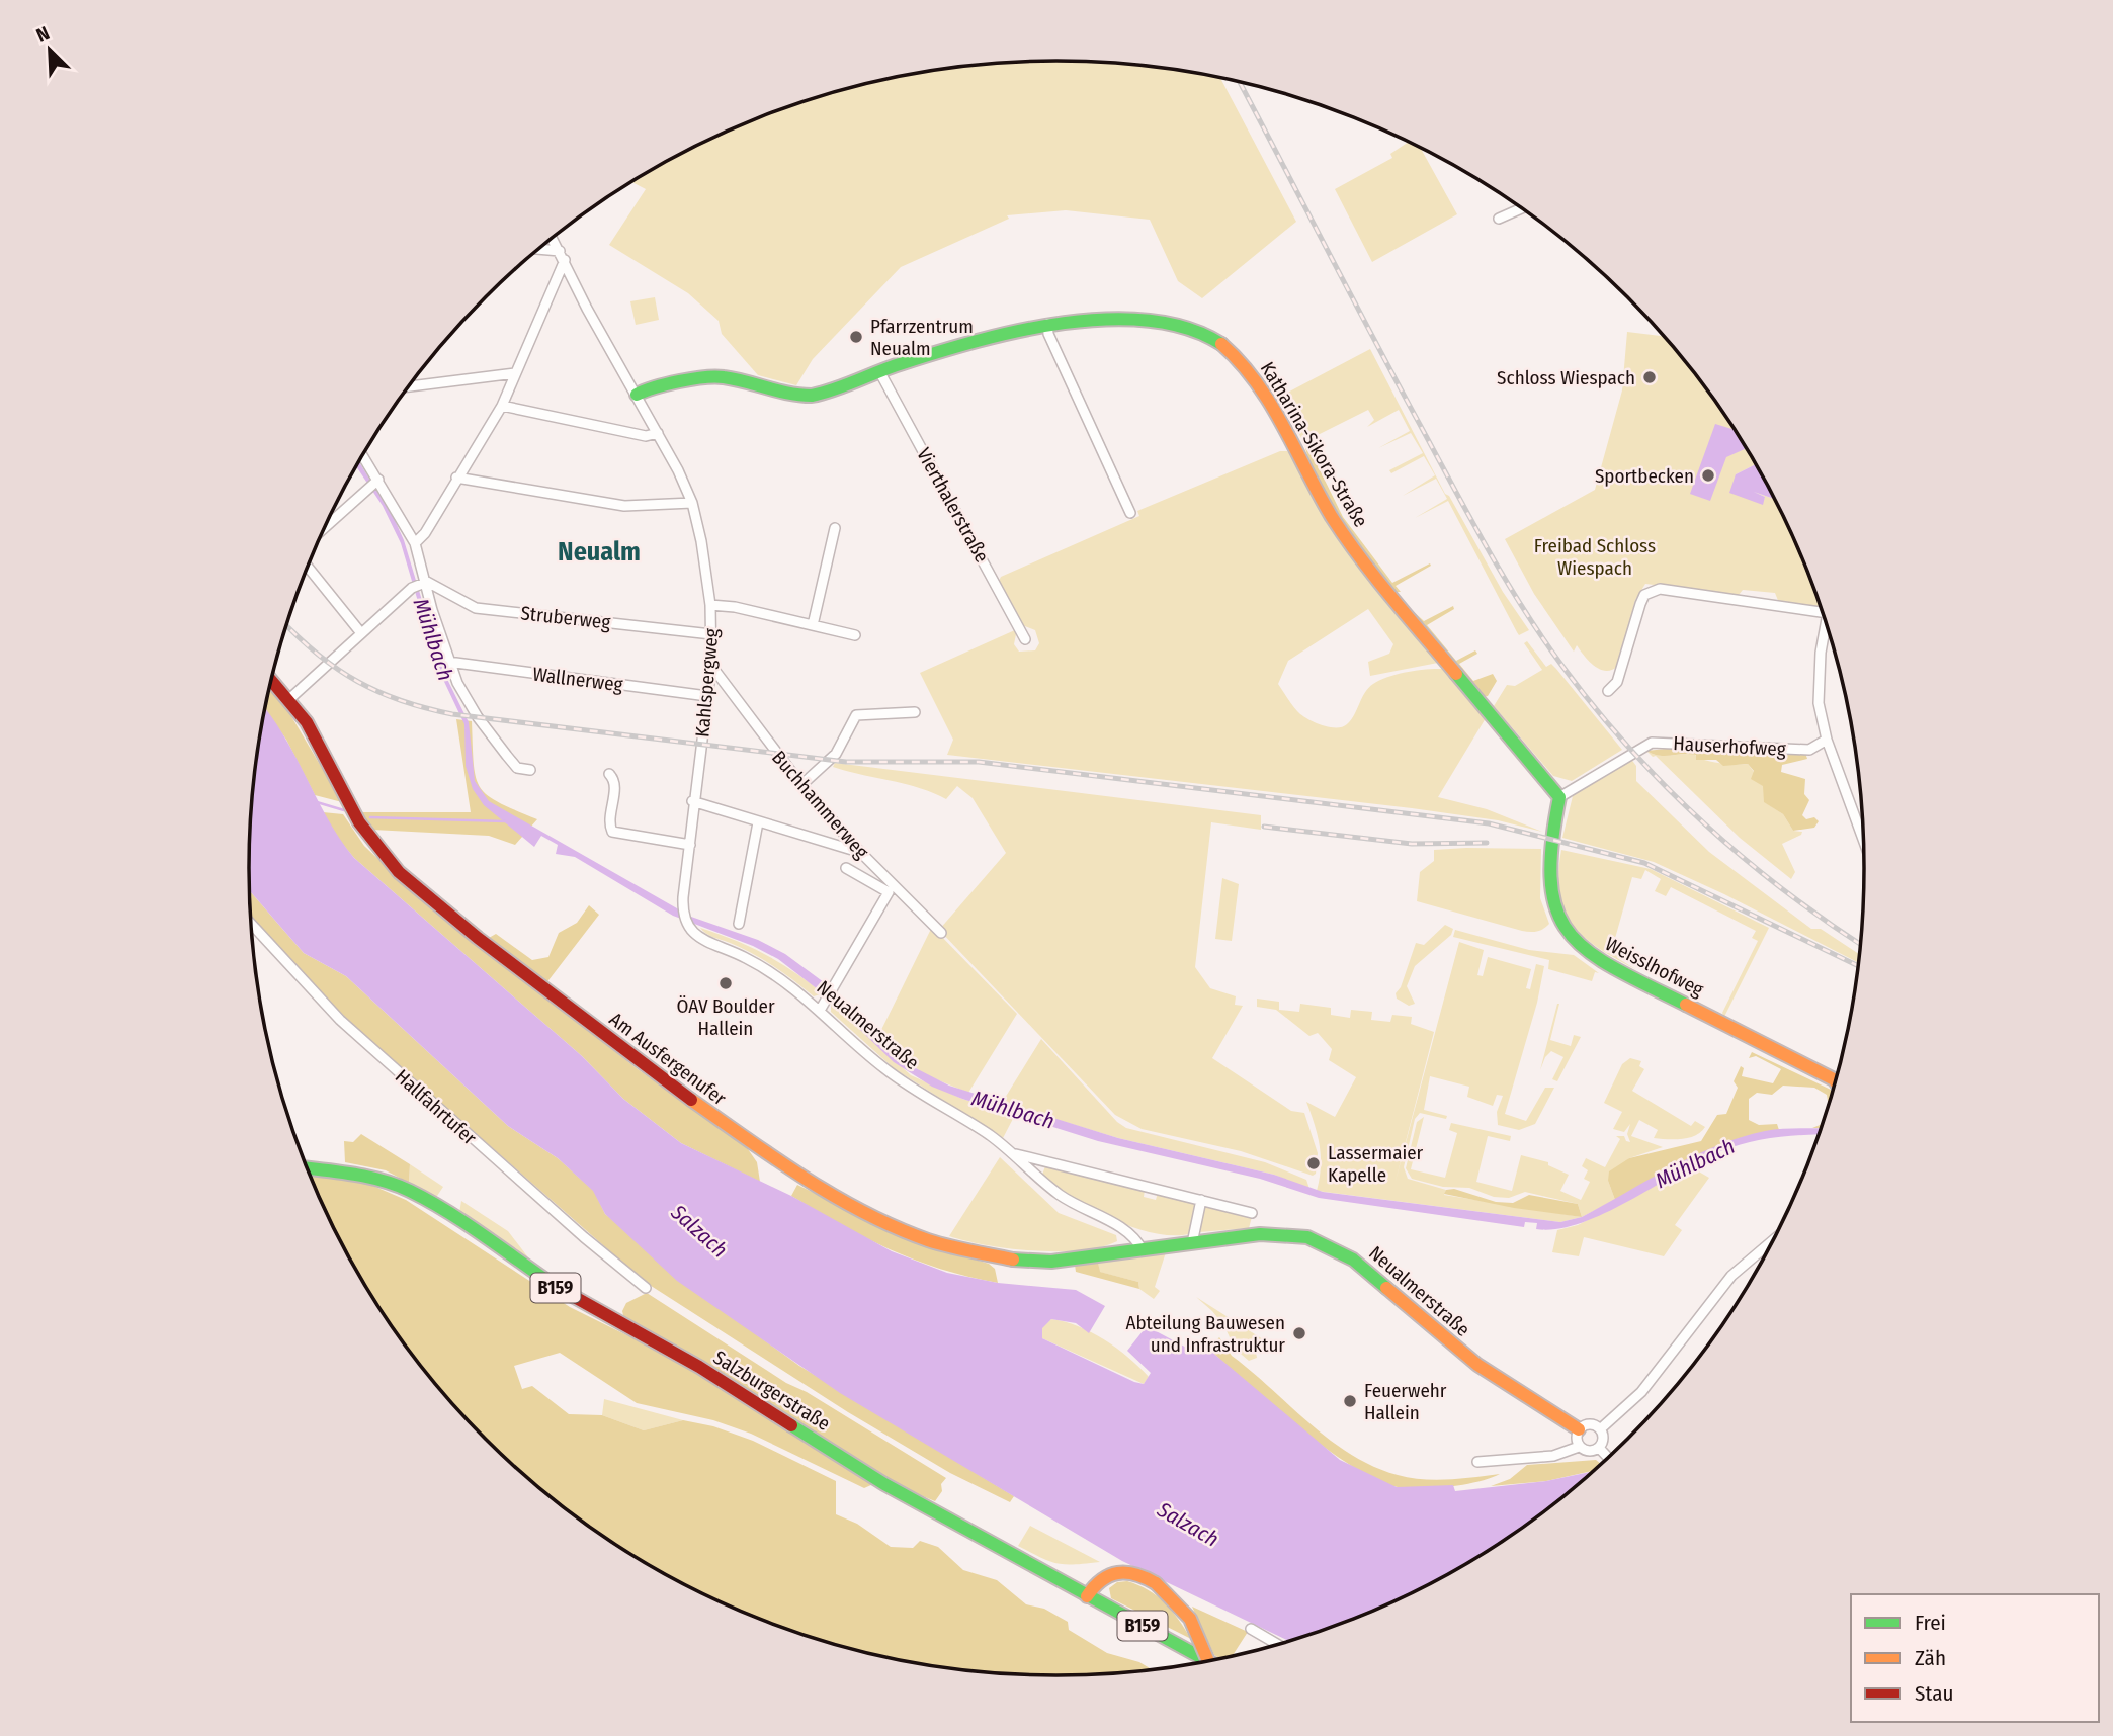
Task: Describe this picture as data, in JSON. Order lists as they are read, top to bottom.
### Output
{
  "streets": {
    "street": [
      "Katharina-Sikora-Straße",
      "Vierthalerstraße",
      "Struberweg",
      "Wallnerweg",
      "Kahlspergweg",
      "Hauserhofweg",
      "Buchhammerweg",
      "Weisslhofweg",
      "Neualmerstraße",
      "Am Ausfergenufer",
      "Hallfahrtufer",
      "B159",
      "Salzburgerstraße"
    ]
  },
  "crossings": [
    ["Katharina-Sikora-Straße", "Vierthalerstraße"],
    ["Katharina-Sikora-Straße", "Kahlspergweg"],
    ["Katharina-Sikora-Straße", "Hauserhofweg"],
    ["Katharina-Sikora-Straße", "Weisslhofweg"],
    ["Struberweg", "Kahlspergweg"],
    ["Wallnerweg", "Kahlspergweg"],
    ["Kahlspergweg", "Buchhammerweg"],
    ["Kahlspergweg", "Neualmerstraße"],
    ["Hauserhofweg", "Weisslhofweg"],
    ["Neualmerstraße", "Am Ausfergenufer"]
  ],
  "districts": ["Neualm"],
  "water": ["Mühlbach", "Salzach"],
  "parks": ["Freibad Schloss Wiespach"],
  "places": [
    "Pfarrzentrum Neualm",
    "Schloss Wiespach",
    "Sportbecken",
    "ÖAV Boulder Hallein",
    "Lassermaier Kapelle",
    "Abteilung Bauwesen und Infrastruktur",
    "Feuerwehr Hallein"
  ],
  "legend": ["Frei", "Zäh", "Stau"],
  "north": "top left"
}
